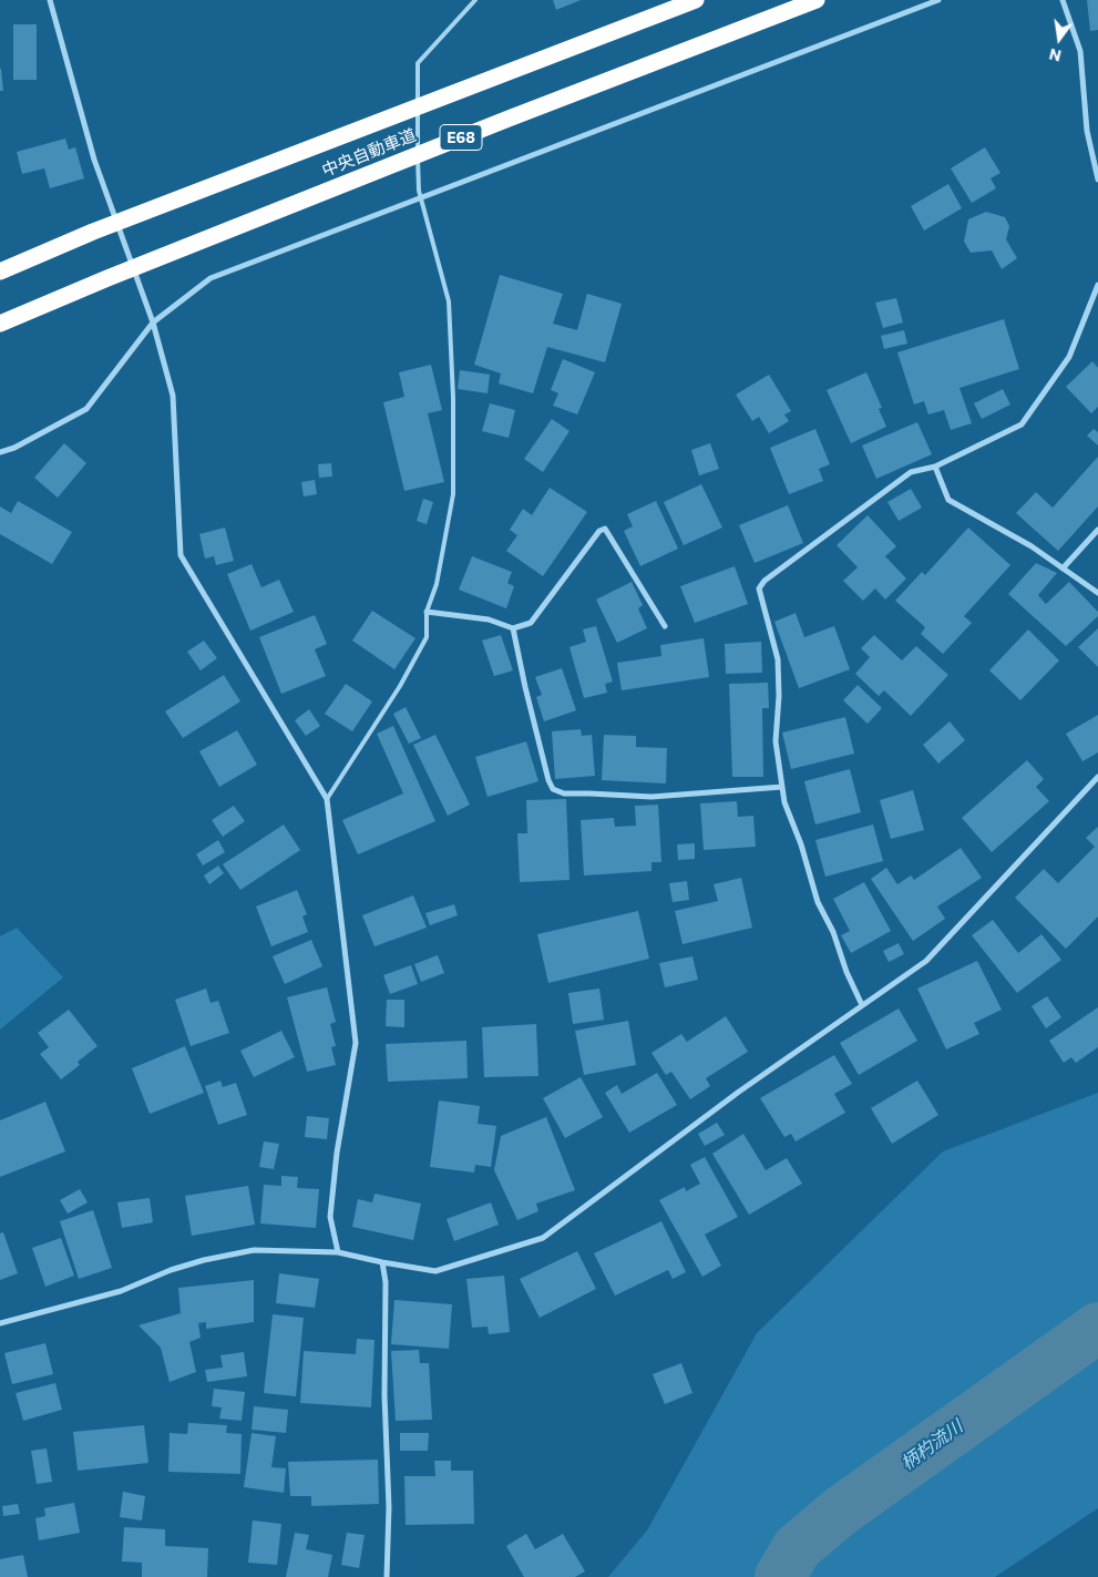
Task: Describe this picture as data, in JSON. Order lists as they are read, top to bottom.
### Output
{
  "streets": {
    "highway": ["E68", "中央自動車道"]
  },
  "water": ["柄杓流川"],
  "north": "bottom"
}
